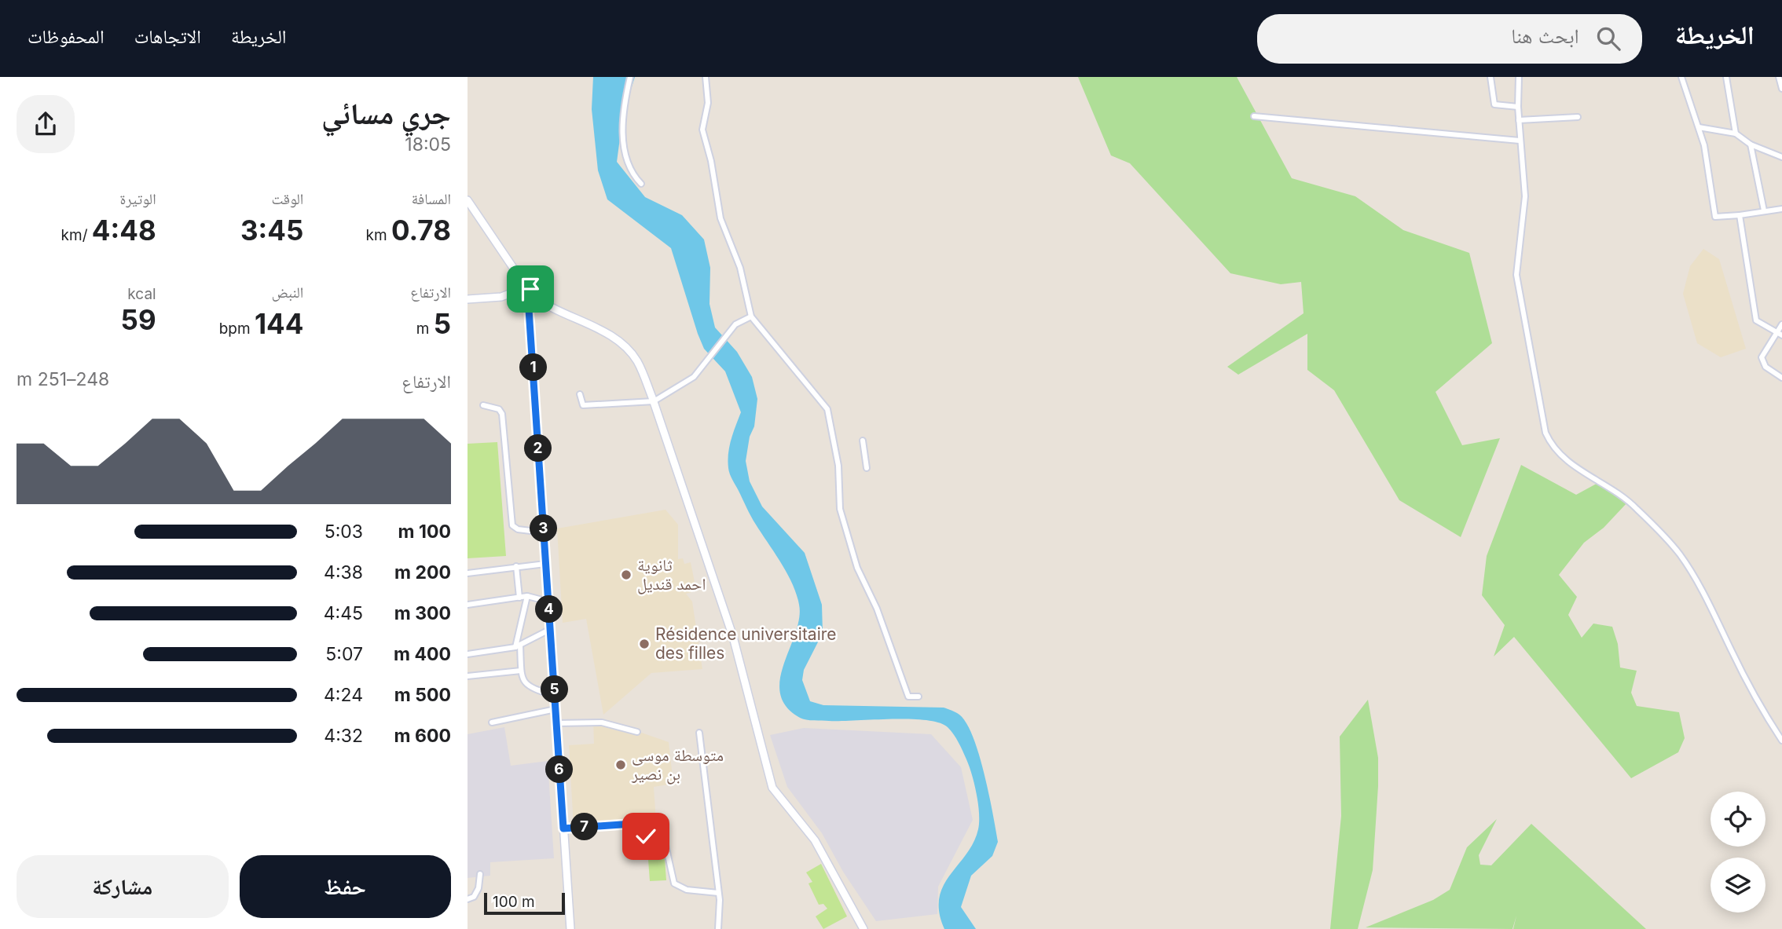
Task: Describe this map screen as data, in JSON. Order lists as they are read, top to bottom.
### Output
{
  "places": ["ثانوية احمد قنديل", "Résidence universitaire des filles", "متوسطة موسى بن نصير"],
  "scale_bar": "100 m",
  "page": {
    "header": "الخريطة",
    "search": "ابحث هنا",
    "nav": ["الخريطة", "الاتجاهات", "المحفوظات"],
    "heading": ["جري مسائي", "18:05"],
    "stats": [
      ["المسافة", "0.78 km"],
      ["الوقت", "3:45"],
      ["الوتيرة", "4:48 /km"],
      ["الارتفاع", "5 m"],
      ["النبض", "144 bpm"],
      ["kcal", "59"]
    ],
    "pins": [
      "1",
      "2",
      "3",
      "4",
      "5",
      "6",
      "7"
    ],
    "chart": ["الارتفاع", "248–251 m"],
    "list": [
      {
        "name": "100 m",
        "note": "5:03"
      },
      {
        "name": "200 m",
        "note": "4:38"
      },
      {
        "name": "300 m",
        "note": "4:45"
      },
      {
        "name": "400 m",
        "note": "5:07"
      },
      {
        "name": "500 m",
        "note": "4:24"
      },
      {
        "name": "600 m",
        "note": "4:32"
      }
    ],
    "buttons": ["حفظ", "مشاركة"],
    "scale": "100 m"
  }
}
